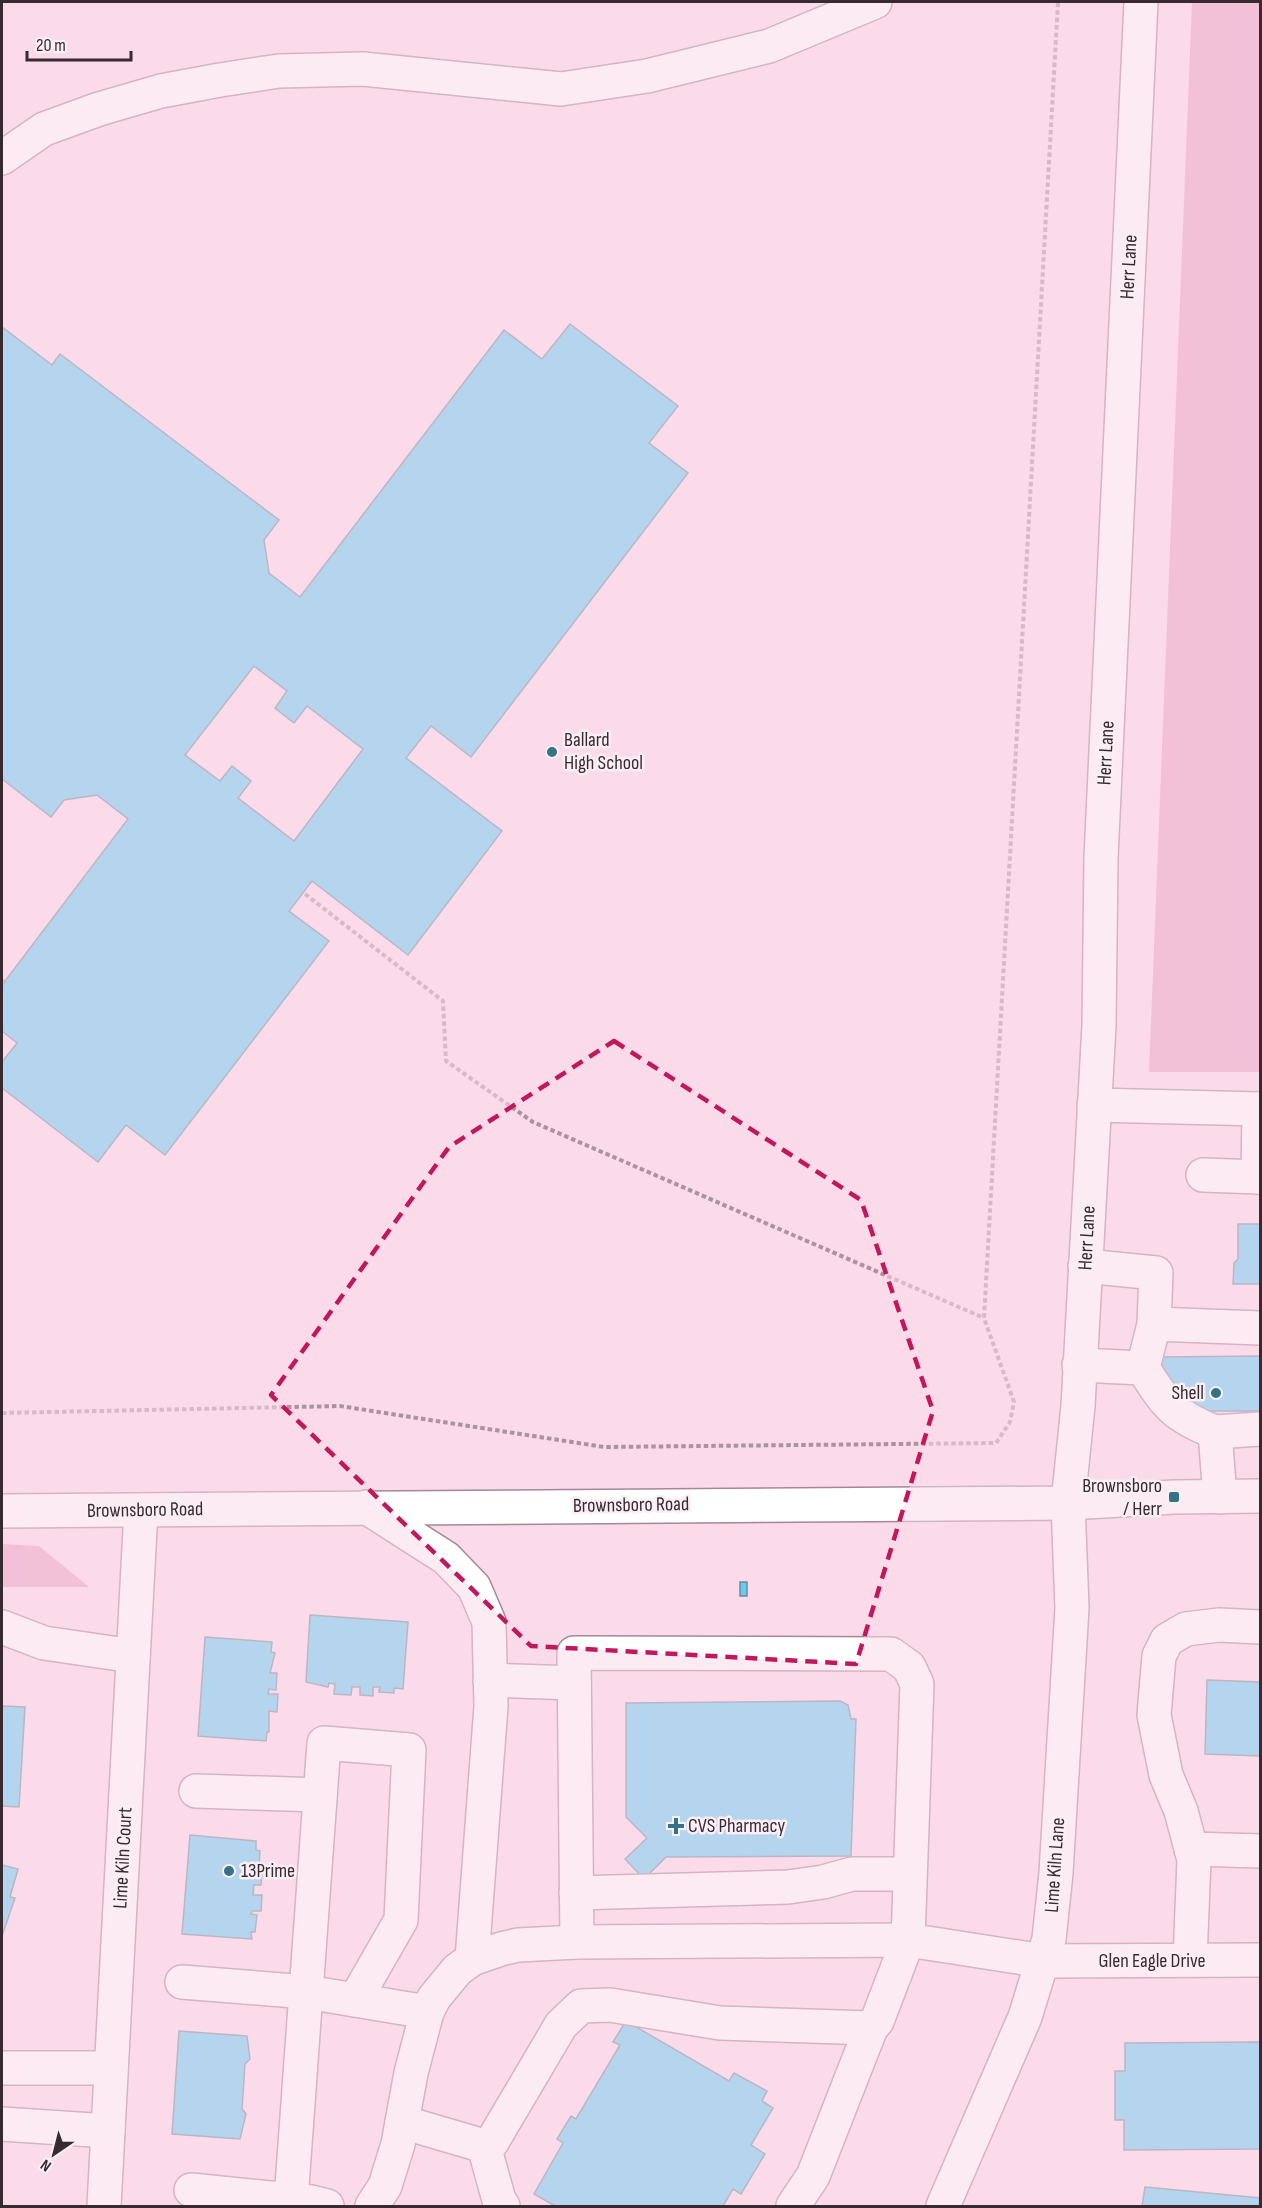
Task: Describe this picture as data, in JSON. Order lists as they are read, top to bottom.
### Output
{
  "streets": {
    "street": [
      "Herr Lane",
      "Brownsboro Road",
      "Lime Kiln Court",
      "Lime Kiln Lane",
      "Glen Eagle Drive"
    ]
  },
  "crossings": [
    ["Herr Lane", "Brownsboro Road"],
    ["Herr Lane", "Lime Kiln Lane"],
    ["Brownsboro Road", "Lime Kiln Court"],
    ["Brownsboro Road", "Lime Kiln Lane"],
    ["Lime Kiln Lane", "Glen Eagle Drive"]
  ],
  "places": {
    "other": ["Ballard High School", "Shell", "13Prime"],
    "transit": ["Brownsboro / Herr"],
    "health": ["CVS Pharmacy"]
  },
  "scale_bar": "20 m",
  "north": "bottom left"
}
